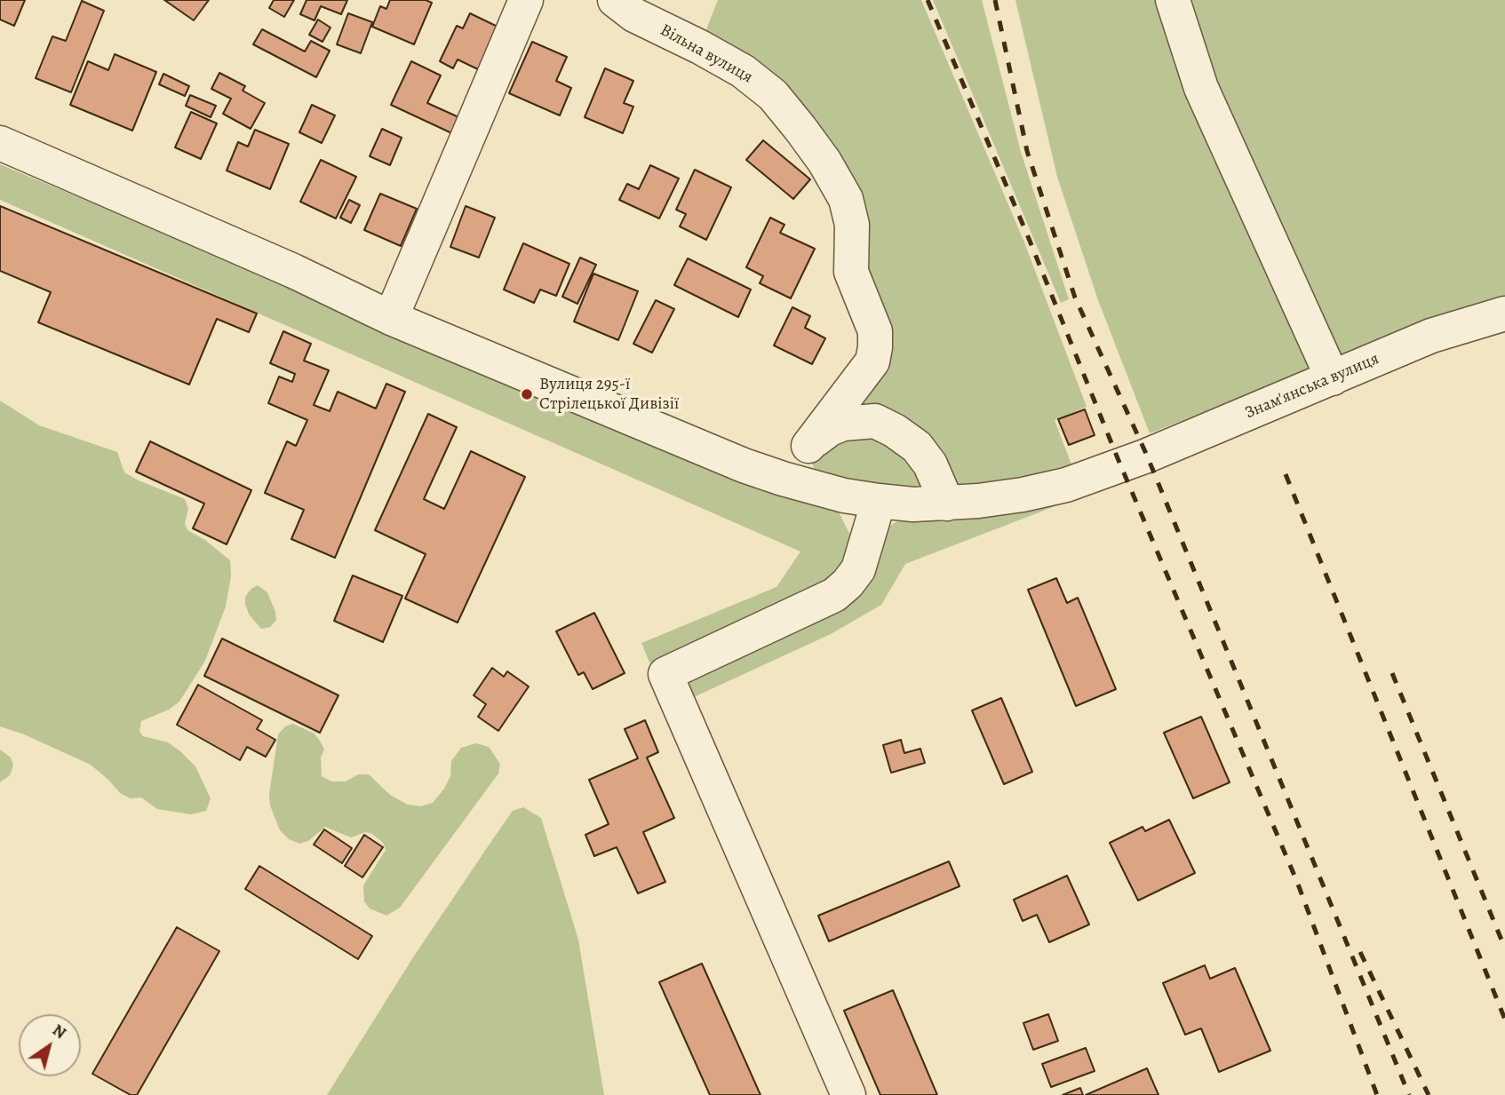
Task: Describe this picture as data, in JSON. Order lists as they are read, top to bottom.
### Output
{
  "streets": {
    "street": ["Вільна вулиця", "Знам'янська вулиця"]
  },
  "crossings": [
    ["Вільна вулиця", "Знам'янська вулиця"]
  ],
  "places": ["Вулиця 295-ї Стрілецької Дивізії"],
  "north": "top right"
}
